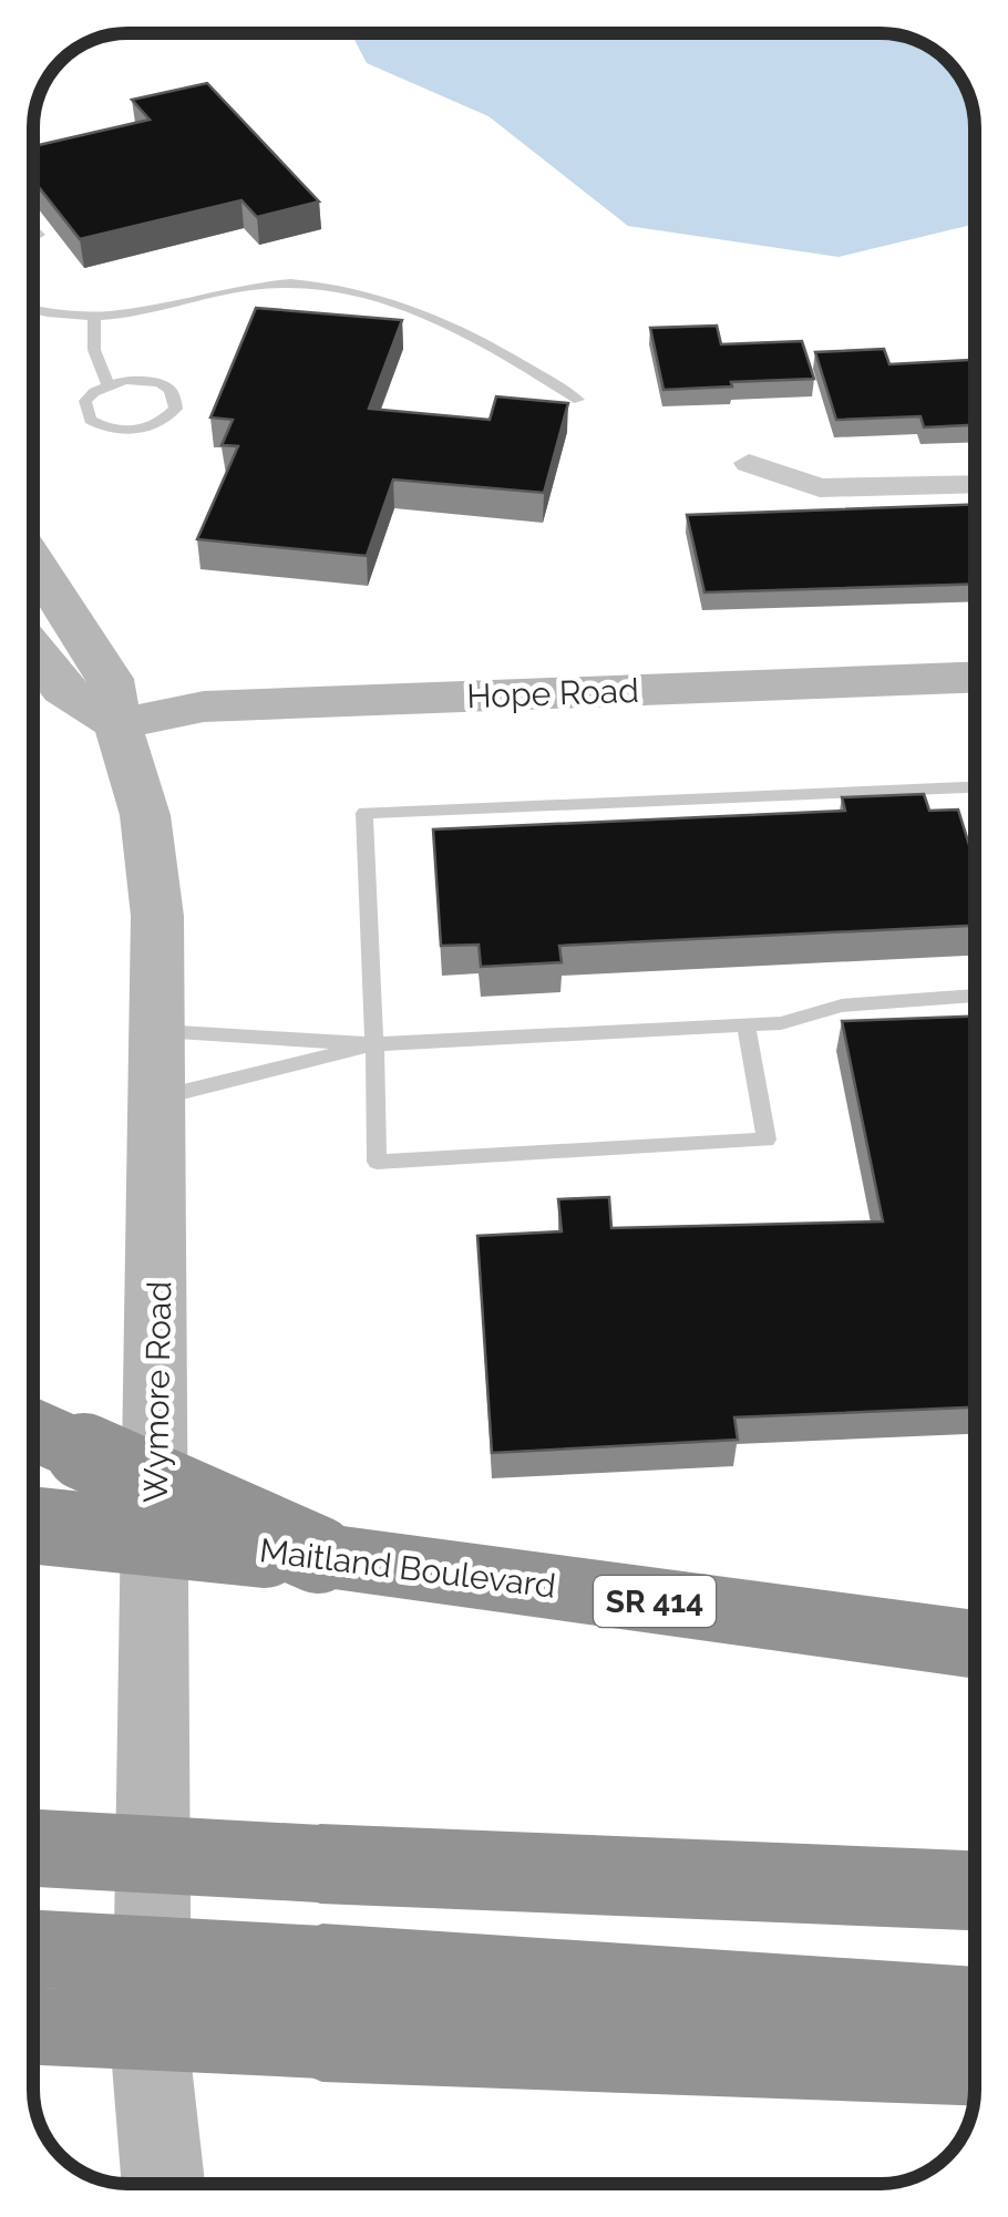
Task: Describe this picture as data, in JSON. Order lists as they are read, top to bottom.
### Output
{
  "streets": {
    "highway": ["Maitland Boulevard", "SR 414"],
    "main road": ["Hope Road", "Wymore Road"]
  },
  "crossings": [
    ["Hope Road", "Wymore Road"]
  ]
}
